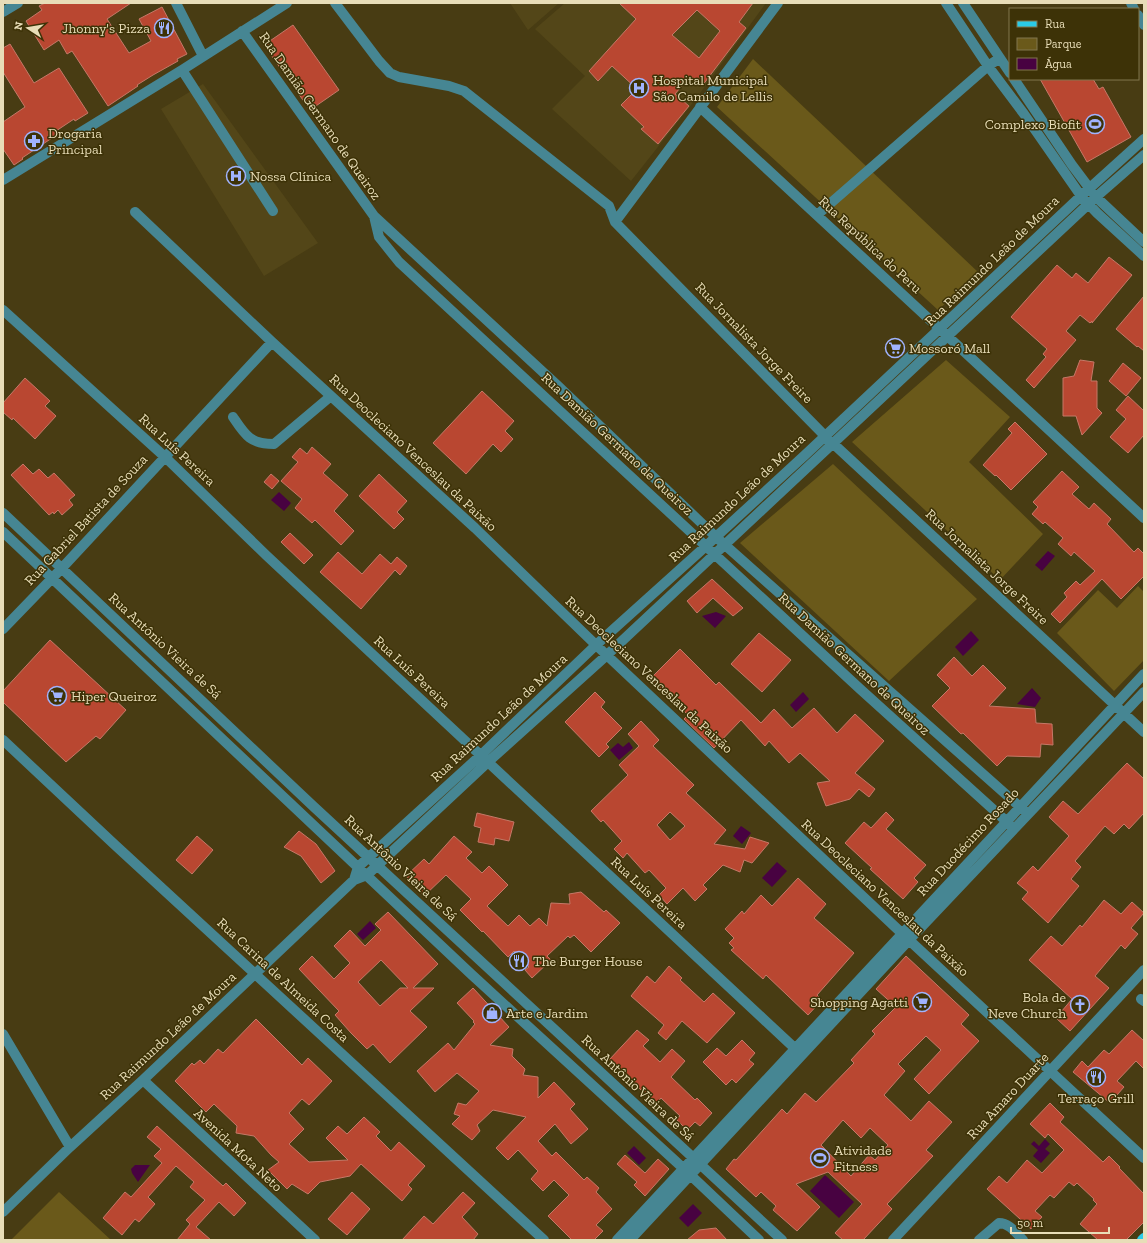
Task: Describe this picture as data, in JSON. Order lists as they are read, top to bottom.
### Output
{
  "streets": {
    "street": [
      "Rua Damião Germano de Queiroz",
      "Rua República do Peru",
      "Rua Raimundo Leão de Moura",
      "Rua Jornalista Jorge Freire",
      "Rua Luís Pereira",
      "Rua Deocleciano Venceslau da Paixão",
      "Rua Gabriel Batista de Souza",
      "Rua Antônio Vieira de Sá",
      "Rua Duodécimo Rosado",
      "Rua Carina de Almeida Costa",
      "Rua Amaro Duarte",
      "Avenida Mota Neto"
    ]
  },
  "crossings": [
    ["Rua Damião Germano de Queiroz", "Rua Raimundo Leão de Moura"],
    ["Rua Damião Germano de Queiroz", "Rua Duodécimo Rosado"],
    ["Rua República do Peru", "Rua Raimundo Leão de Moura"],
    ["Rua Raimundo Leão de Moura", "Rua Jornalista Jorge Freire"],
    ["Rua Raimundo Leão de Moura", "Rua Luís Pereira"],
    ["Rua Raimundo Leão de Moura", "Rua Deocleciano Venceslau da Paixão"],
    ["Rua Raimundo Leão de Moura", "Rua Antônio Vieira de Sá"],
    ["Rua Raimundo Leão de Moura", "Rua Carina de Almeida Costa"],
    ["Rua Raimundo Leão de Moura", "Avenida Mota Neto"],
    ["Rua Jornalista Jorge Freire", "Rua Duodécimo Rosado"],
    ["Rua Luís Pereira", "Rua Gabriel Batista de Souza"],
    ["Rua Luís Pereira", "Rua Duodécimo Rosado"],
    ["Rua Deocleciano Venceslau da Paixão", "Rua Gabriel Batista de Souza"],
    ["Rua Deocleciano Venceslau da Paixão", "Rua Duodécimo Rosado"],
    ["Rua Deocleciano Venceslau da Paixão", "Rua Amaro Duarte"],
    ["Rua Gabriel Batista de Souza", "Rua Antônio Vieira de Sá"],
    ["Rua Antônio Vieira de Sá", "Rua Duodécimo Rosado"]
  ],
  "places": {
    "restaurant": ["Jhonny's Pizza", "The Burger House", "Terraço Grill"],
    "hospital": ["Hospital Municipal São Camilo de Lellis", "Nossa Clínica"],
    "sports": ["Complexo Biofit", "Atividade Fitness"],
    "pharmacy": ["Drogaria Principal"],
    "supermarket": ["Mossoró Mall", "Hiper Queiroz", "Shopping Agatti"],
    "church": ["Bola de Neve Church"],
    "shop": ["Arte e Jardim"]
  },
  "legend": ["Rua", "Parque", "Água"],
  "scale_bar": "50 m",
  "north": "left"
}
